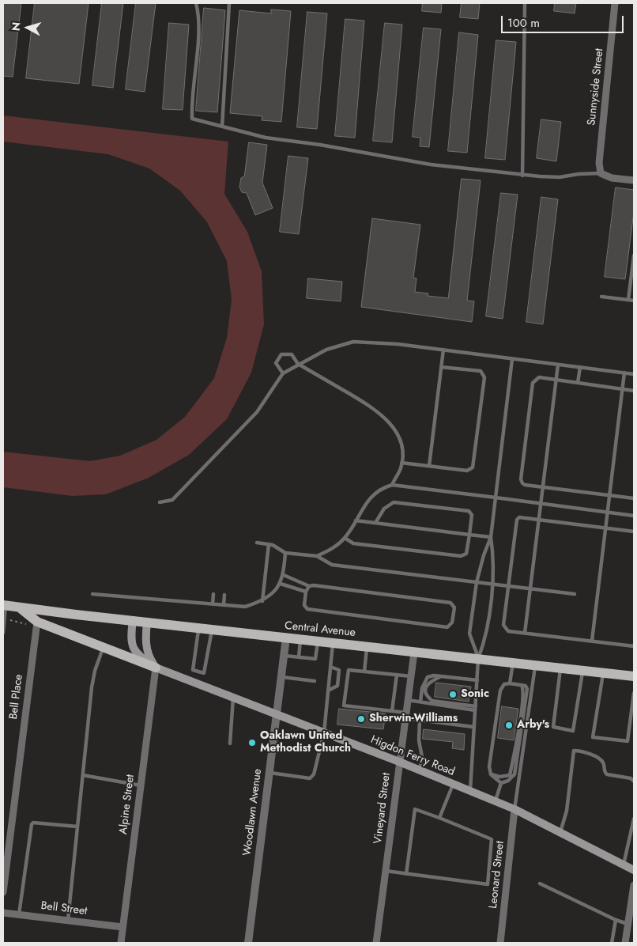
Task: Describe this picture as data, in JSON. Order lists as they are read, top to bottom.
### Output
{
  "streets": {
    "main road": ["Central Avenue", "Higdon Ferry Road"],
    "street": [
      "Sunnyside Street",
      "Bell Place",
      "Alpine Street",
      "Vineyard Street",
      "Woodlawn Avenue",
      "Leonard Street",
      "Bell Street"
    ]
  },
  "crossings": [
    ["Central Avenue", "Higdon Ferry Road"],
    ["Central Avenue", "Vineyard Street"],
    ["Central Avenue", "Woodlawn Avenue"],
    ["Higdon Ferry Road", "Alpine Street"],
    ["Higdon Ferry Road", "Vineyard Street"],
    ["Higdon Ferry Road", "Woodlawn Avenue"],
    ["Higdon Ferry Road", "Leonard Street"],
    ["Alpine Street", "Bell Street"]
  ],
  "places": [
    "Sonic",
    "Sherwin-Williams",
    "Arby's",
    "Oaklawn United Methodist Church"
  ],
  "scale_bar": "100 m",
  "north": "left"
}
